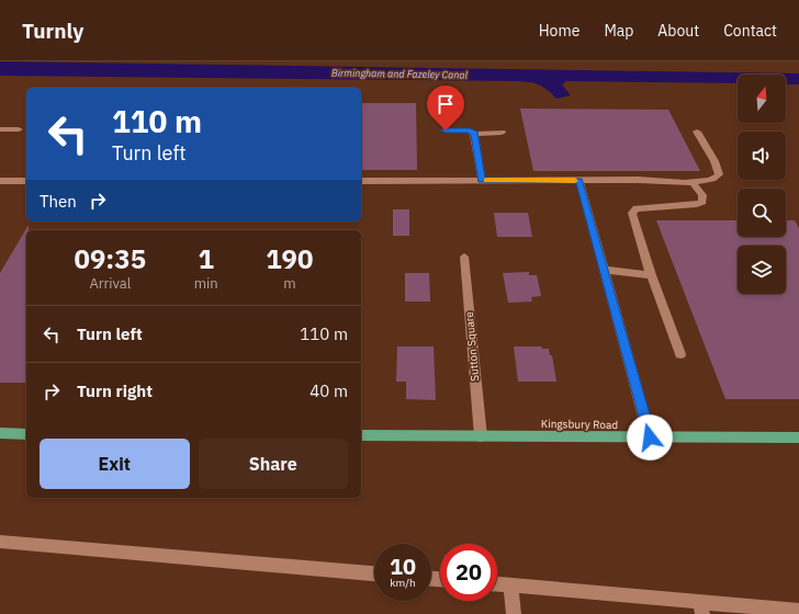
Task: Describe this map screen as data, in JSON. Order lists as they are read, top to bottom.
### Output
{
  "streets": {
    "main road": ["Kingsbury Road"],
    "street": ["Sutton Square"]
  },
  "crossings": [
    ["Sutton Square", "Kingsbury Road"]
  ],
  "water": ["Birmingham and Fazeley Canal"],
  "north": "top",
  "page": {
    "header": "Turnly",
    "nav": [
      "Home",
      "Map",
      "About",
      "Contact"
    ],
    "turn": ["110 m", "Turn left"],
    "then": "Then",
    "eta": [
      "09:35",
      "Arrival",
      "1",
      "min",
      "190",
      "m"
    ],
    "list": [
      {
        "name": "Turn left",
        "value": "110 m"
      },
      {
        "name": "Turn right",
        "value": "40 m"
      }
    ],
    "buttons": ["Exit", "Share"],
    "speed": "10 km/h",
    "limit": "20"
  }
}
